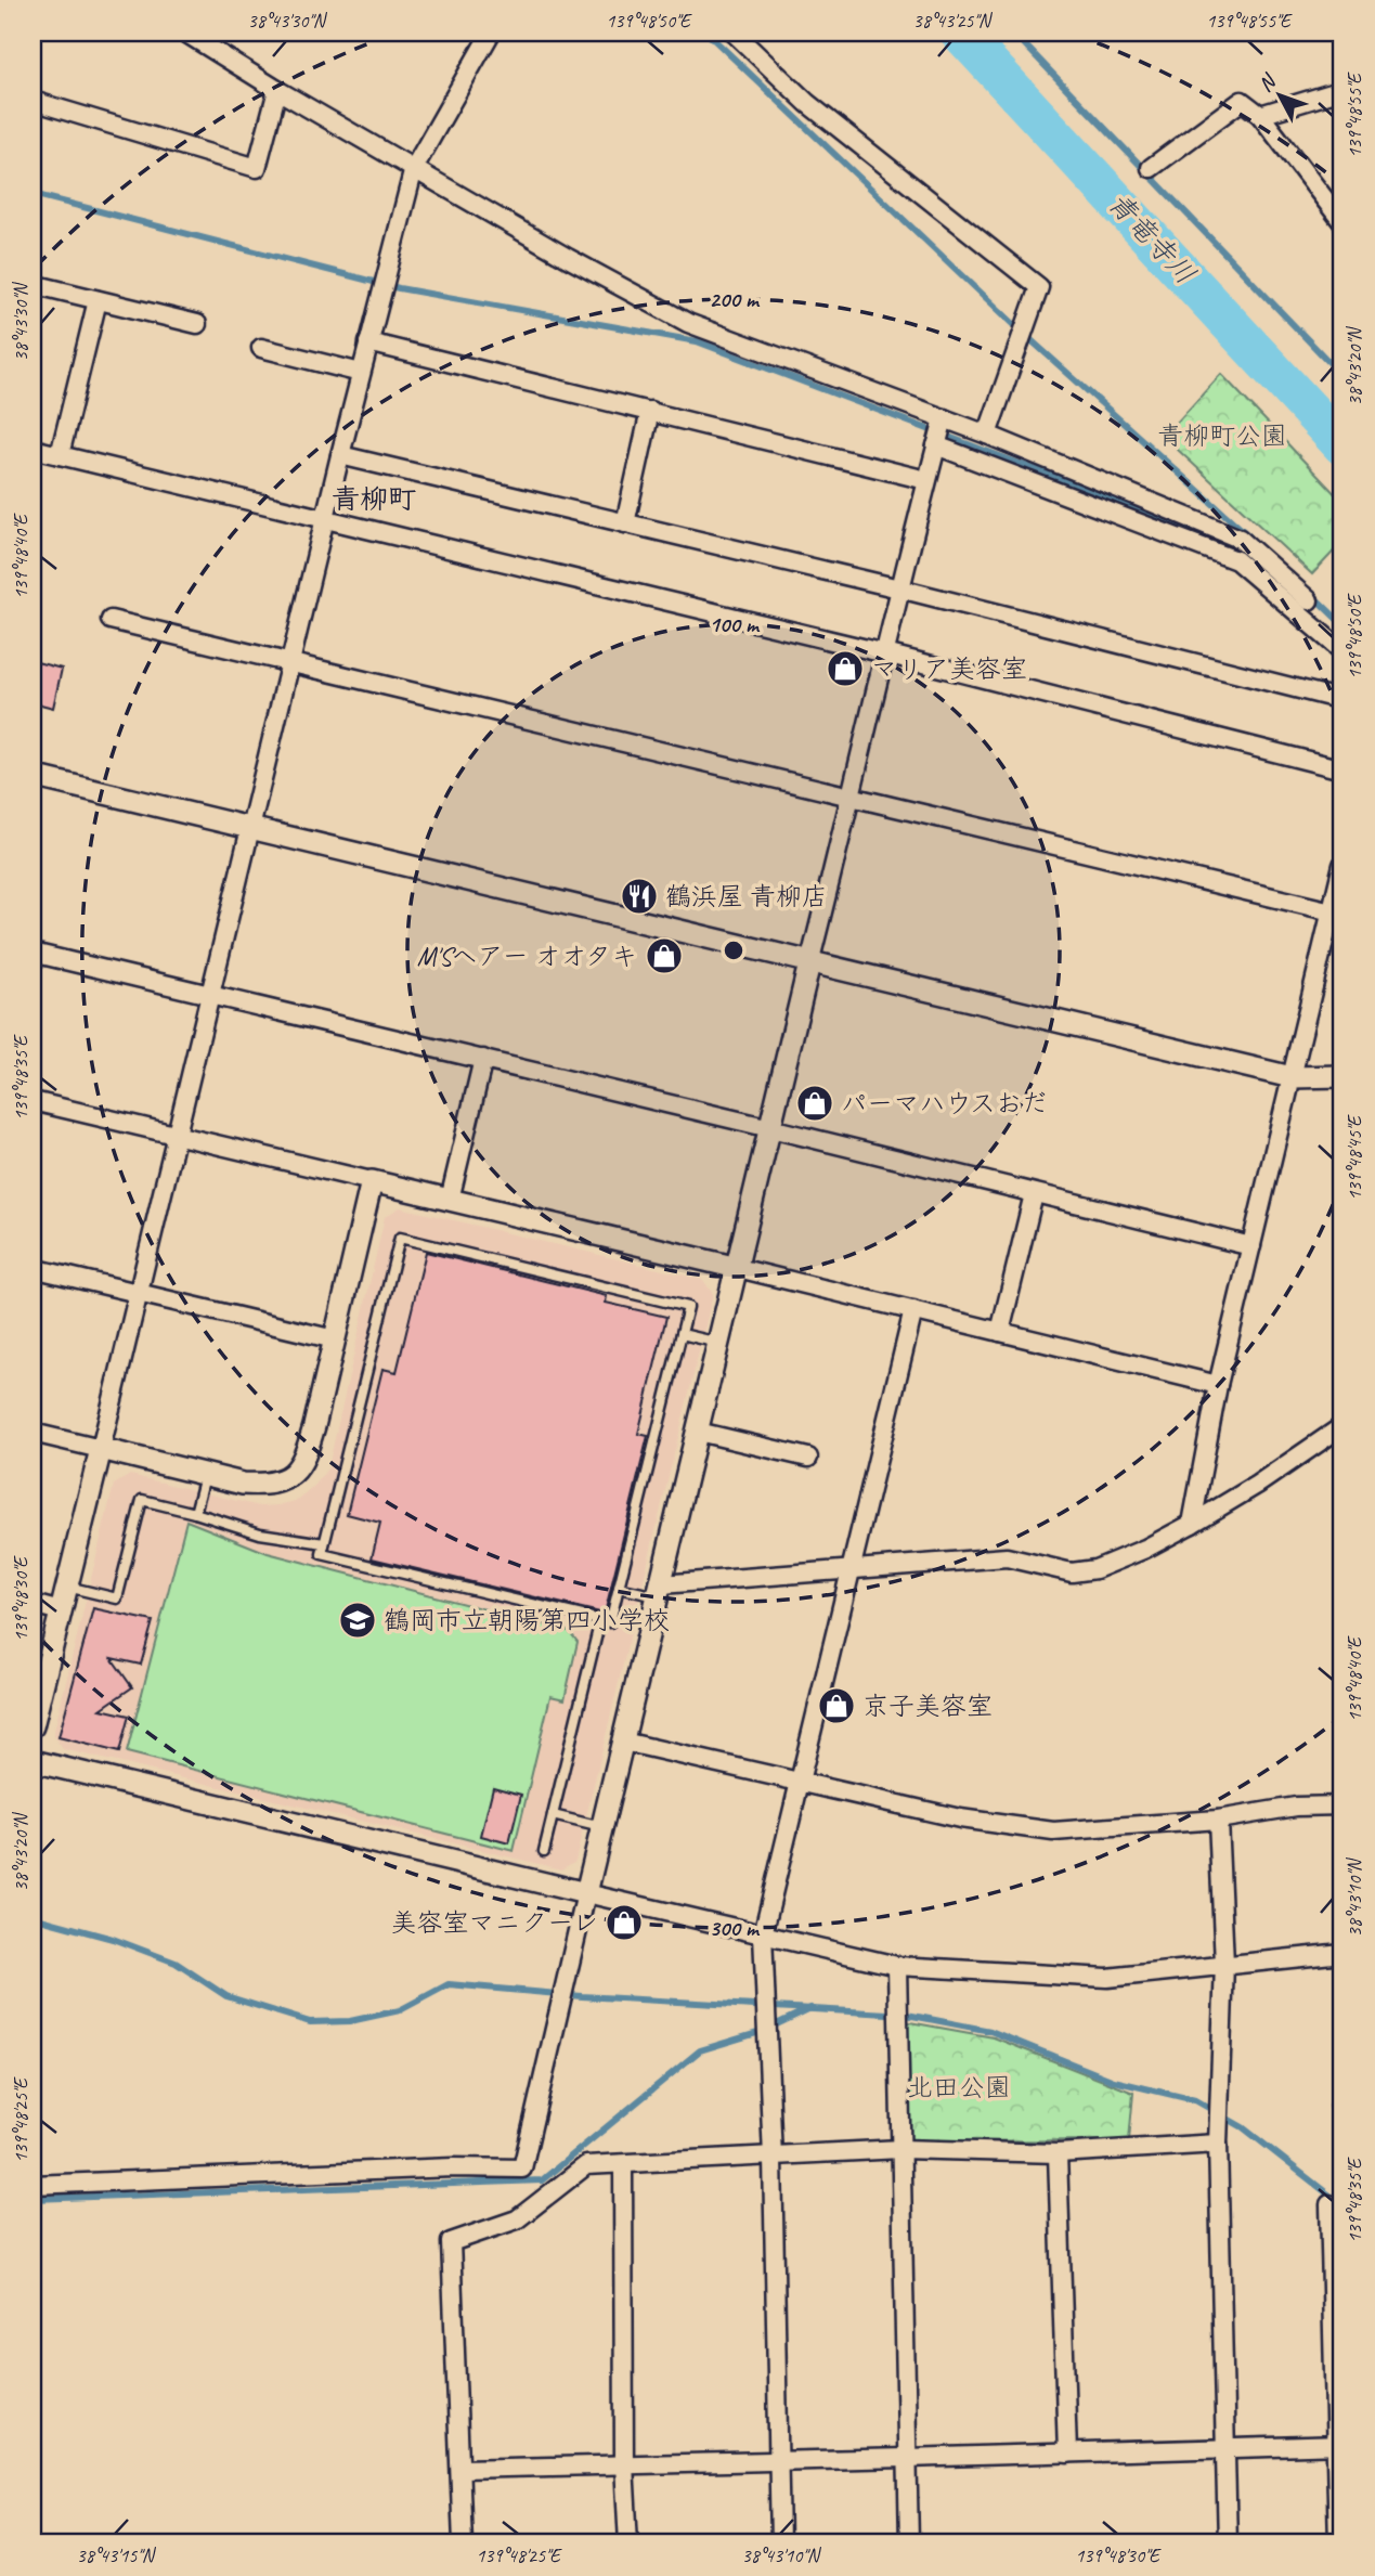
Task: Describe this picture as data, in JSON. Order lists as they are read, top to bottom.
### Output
{
  "districts": ["青柳町"],
  "water": ["青竜寺川"],
  "parks": ["青柳町公園", "北田公園"],
  "places": {
    "shop": [
      "マリア美容室",
      "M'Sヘアー オオタキ",
      "パーマハウスおだ",
      "京子美容室",
      "美容室マニクーレ"
    ],
    "restaurant": ["鶴浜屋 青柳店"],
    "school or university": ["鶴岡市立朝陽第四小学校"]
  },
  "north": "top left",
  "coordinates": [
    "38°43'30\"N",
    "139°48'50\"E",
    "38°43'25\"N",
    "139°48'55\"E",
    "38°43'20\"N",
    "139°48'40\"E",
    "139°48'35\"E",
    "139°48'45\"E",
    "139°48'30\"E",
    "38°43'10\"N",
    "139°48'25\"E",
    "38°43'15\"N"
  ],
  "rings": ["200 m", "100 m", "300 m"]
}
